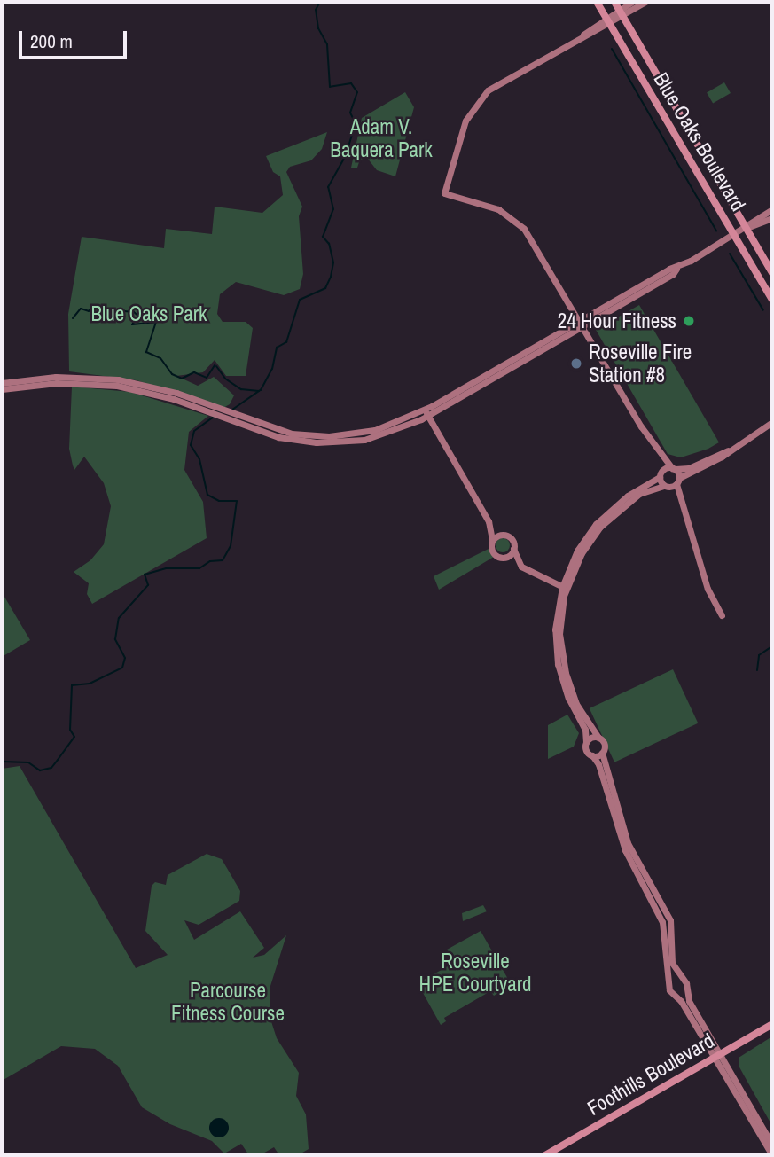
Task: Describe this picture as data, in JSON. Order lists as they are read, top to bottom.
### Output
{
  "streets": {
    "main road": ["Blue Oaks Boulevard", "Foothills Boulevard"]
  },
  "parks": [
    "Adam V. Baquera Park",
    "Blue Oaks Park",
    "Roseville HPE Courtyard",
    "Parcourse Fitness Course"
  ],
  "places": ["24 Hour Fitness", "Roseville Fire Station #8"],
  "scale_bar": "200 m"
}
